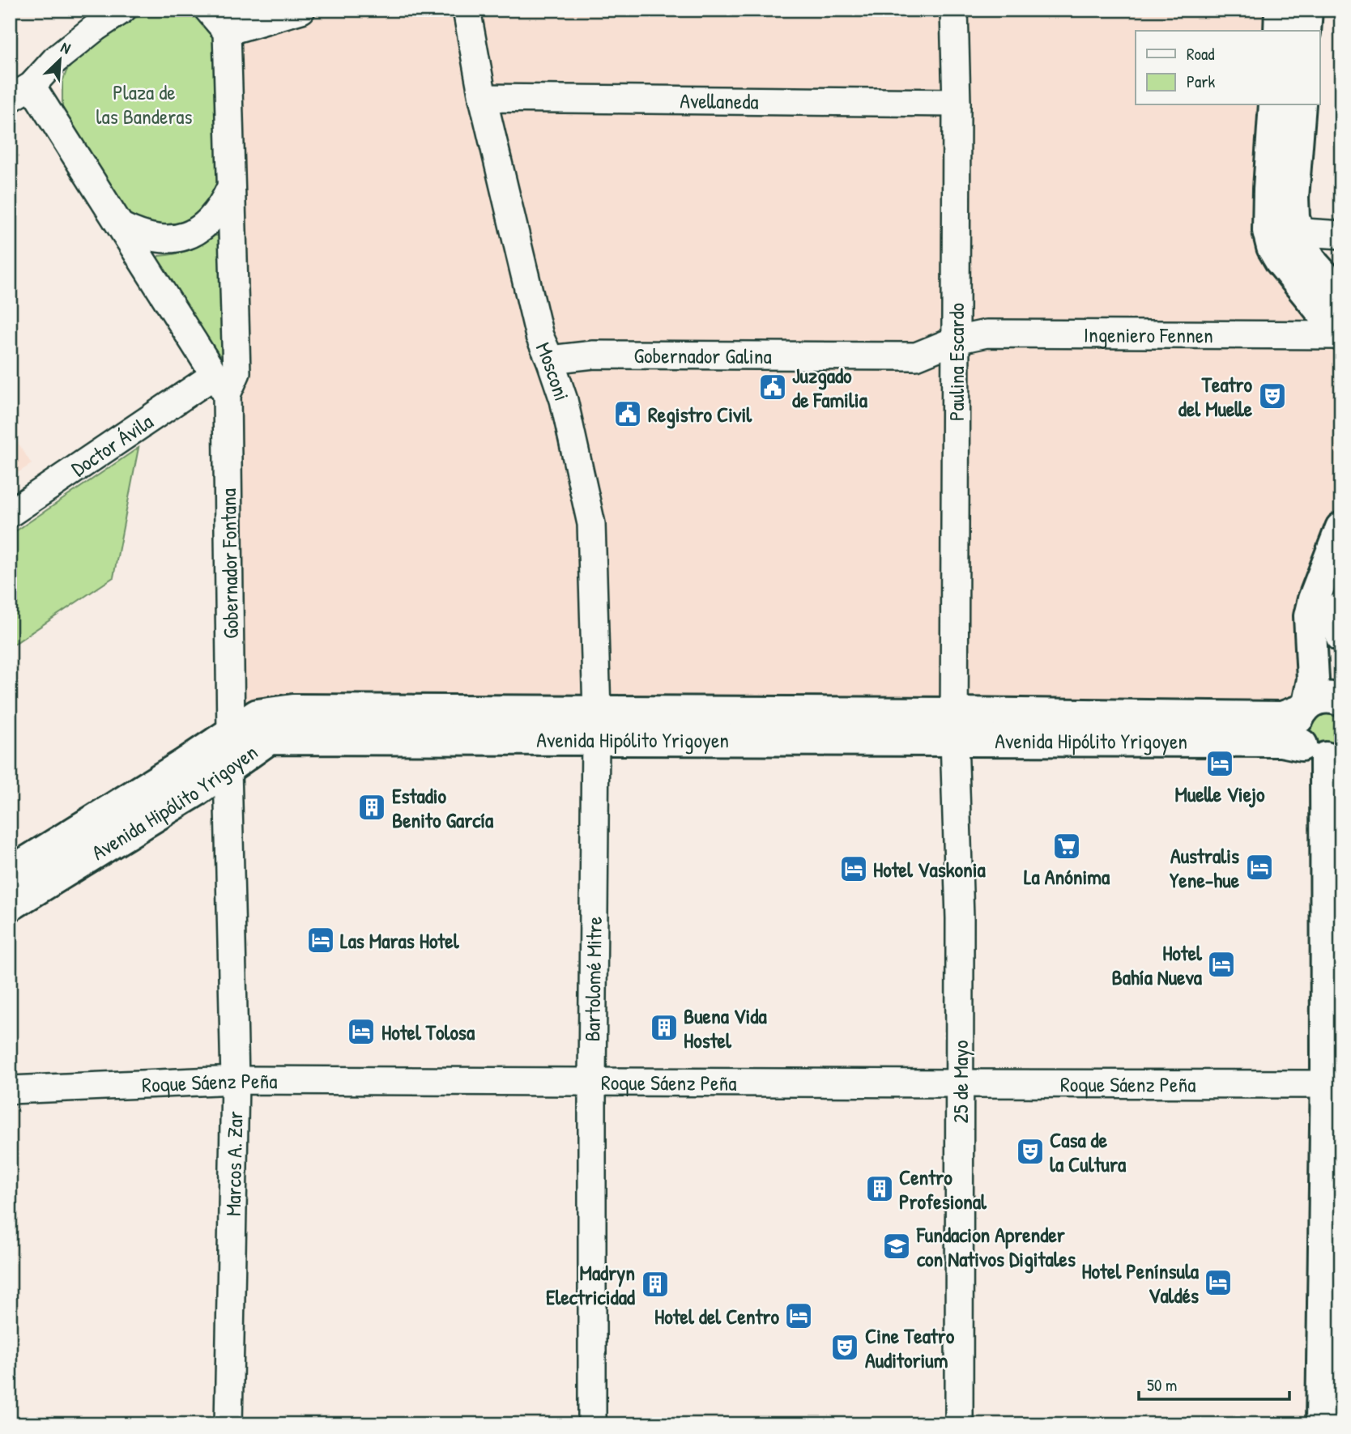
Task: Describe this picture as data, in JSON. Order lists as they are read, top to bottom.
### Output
{
  "streets": {
    "main road": ["Avenida Hipólito Yrigoyen"],
    "street": [
      "Avellaneda",
      "Ingeniero Fennen",
      "Gobernador Galina",
      "Paulina Escardo",
      "Mosconi",
      "Doctor Ávila",
      "Gobernador Fontana",
      "Bartolomé Mitre",
      "Roque Sáenz Peña",
      "25 de Mayo",
      "Marcos A. Zar"
    ]
  },
  "crossings": [
    ["Avellaneda", "Paulina Escardo"],
    ["Avellaneda", "Mosconi"],
    ["Ingeniero Fennen", "Gobernador Galina"],
    ["Ingeniero Fennen", "Paulina Escardo"],
    ["Gobernador Galina", "Paulina Escardo"],
    ["Gobernador Galina", "Mosconi"],
    ["Paulina Escardo", "Avenida Hipólito Yrigoyen"],
    ["Paulina Escardo", "25 de Mayo"],
    ["Mosconi", "Avenida Hipólito Yrigoyen"],
    ["Mosconi", "Bartolomé Mitre"],
    ["Doctor Ávila", "Gobernador Fontana"],
    ["Gobernador Fontana", "Avenida Hipólito Yrigoyen"],
    ["Gobernador Fontana", "Marcos A. Zar"],
    ["Avenida Hipólito Yrigoyen", "Bartolomé Mitre"],
    ["Avenida Hipólito Yrigoyen", "25 de Mayo"],
    ["Avenida Hipólito Yrigoyen", "Marcos A. Zar"],
    ["Bartolomé Mitre", "Roque Sáenz Peña"],
    ["Roque Sáenz Peña", "25 de Mayo"],
    ["Roque Sáenz Peña", "Marcos A. Zar"]
  ],
  "parks": ["Plaza de las Banderas"],
  "places": {
    "public building": ["Juzgado de Familia", "Registro Civil"],
    "theatre": ["Teatro del Muelle", "Casa de la Cultura", "Cine Teatro Auditorium"],
    "hotel": [
      "Muelle Viejo",
      "Australis Yene-hue",
      "Hotel Vaskonia",
      "Las Maras Hotel",
      "Hotel Bahía Nueva",
      "Hotel Tolosa",
      "Hotel Península Valdés",
      "Hotel del Centro"
    ],
    "building": [
      "Estadio Benito García",
      "Buena Vida Hostel",
      "Centro Profesional",
      "Madryn Electricidad"
    ],
    "supermarket": ["La Anónima"],
    "school or university": ["Fundacion Aprender con Nativos Digitales"]
  },
  "legend": ["Road", "Park"],
  "scale_bar": "50 m",
  "north": "top right"
}
